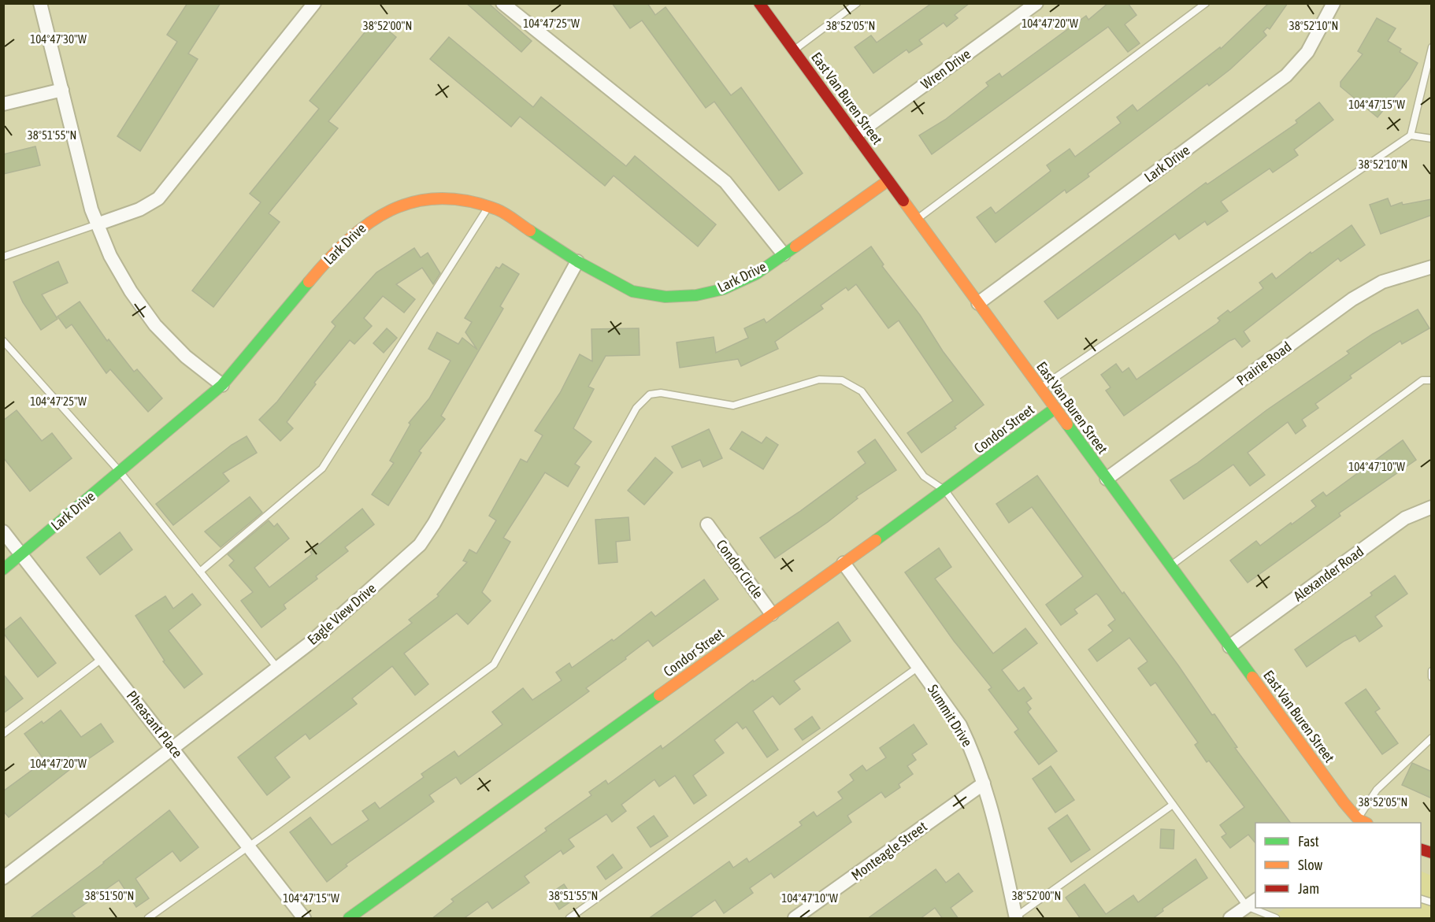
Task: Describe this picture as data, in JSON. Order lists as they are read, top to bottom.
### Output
{
  "streets": {
    "street": [
      "Wren Drive",
      "East Van Buren Street",
      "Lark Drive",
      "Prairie Road",
      "Condor Street",
      "Condor Circle",
      "Alexander Road",
      "Eagle View Drive",
      "Summit Drive",
      "Pheasant Place",
      "Monteagle Street"
    ]
  },
  "crossings": [
    ["Wren Drive", "East Van Buren Street"],
    ["East Van Buren Street", "Lark Drive"],
    ["East Van Buren Street", "Prairie Road"],
    ["East Van Buren Street", "Condor Street"],
    ["East Van Buren Street", "Alexander Road"],
    ["Lark Drive", "Eagle View Drive"],
    ["Lark Drive", "Pheasant Place"],
    ["Condor Street", "Condor Circle"],
    ["Condor Street", "Summit Drive"],
    ["Eagle View Drive", "Pheasant Place"],
    ["Summit Drive", "Monteagle Street"]
  ],
  "legend": ["Fast", "Slow", "Jam"],
  "coordinates": [
    "104°47'25\"W",
    "104°47'20\"W",
    "38°52'00\"N",
    "38°52'05\"N",
    "38°52'10\"N",
    "104°47'30\"W",
    "104°47'15\"W",
    "38°51'55\"N",
    "104°47'10\"W",
    "38°51'50\"N"
  ]
}
